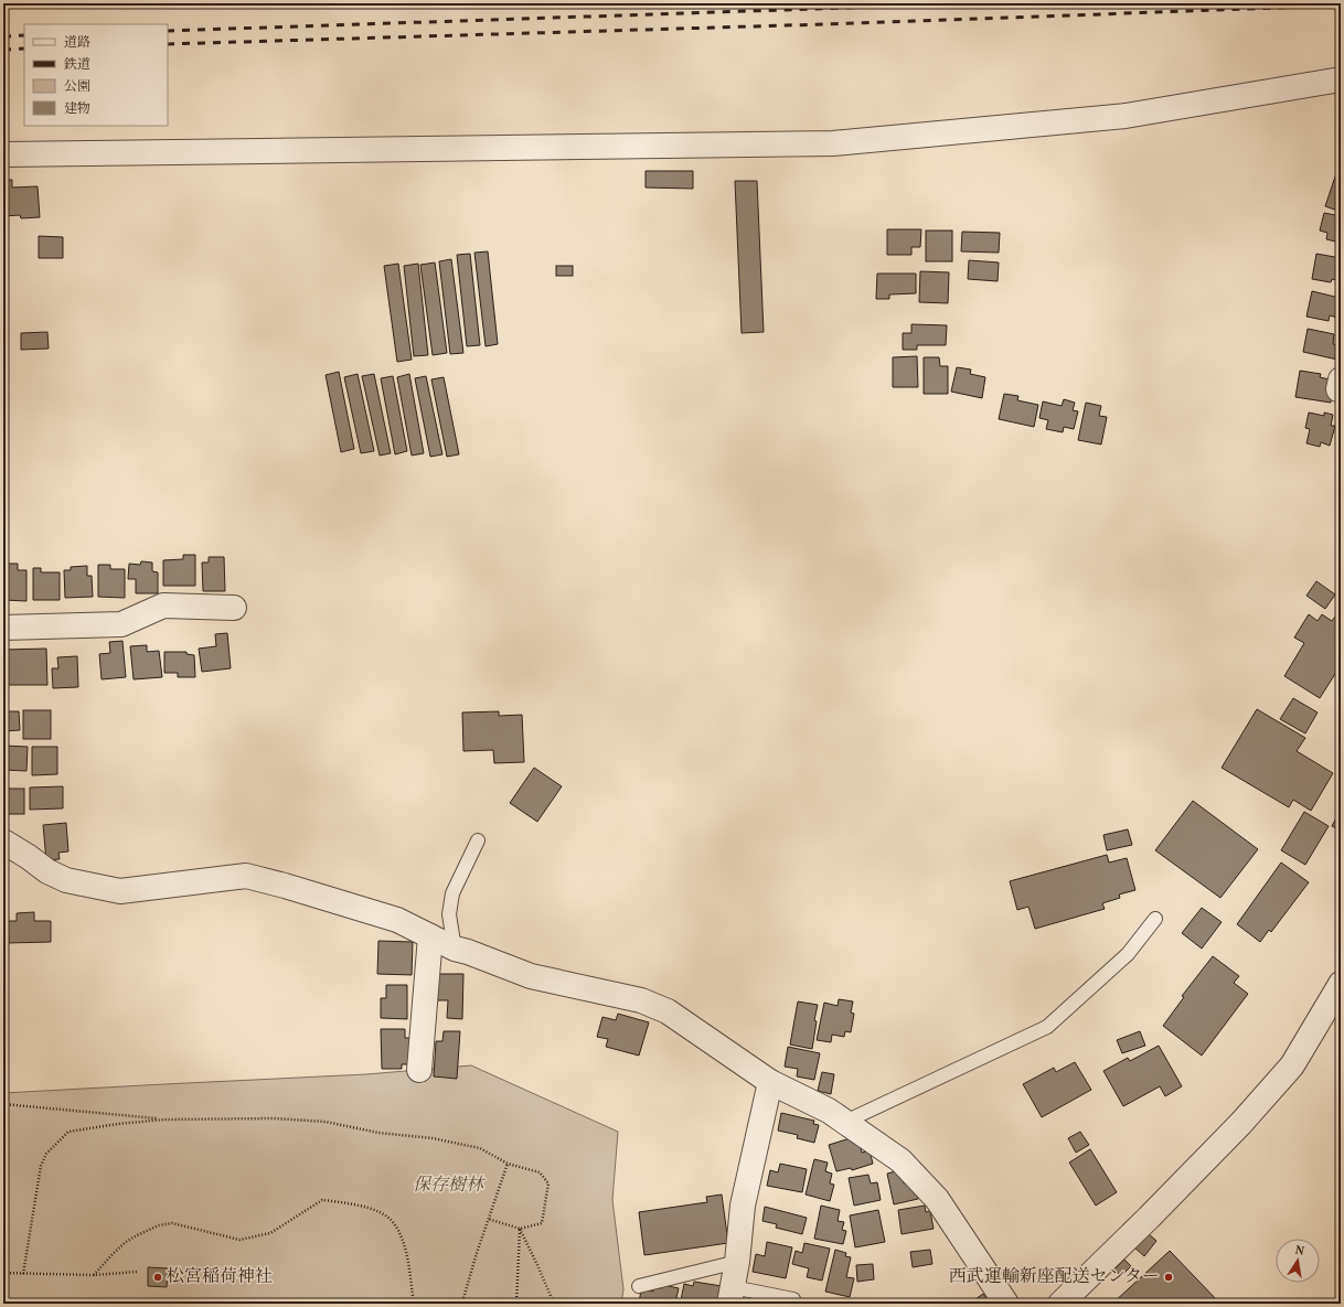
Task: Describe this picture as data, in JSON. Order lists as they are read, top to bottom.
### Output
{
  "parks": ["保存樹林"],
  "places": ["松宮稲荷神社", "西武運輸新座配送センター"],
  "legend": [
    "道路",
    "鉄道",
    "公園",
    "建物"
  ],
  "north": "top"
}
